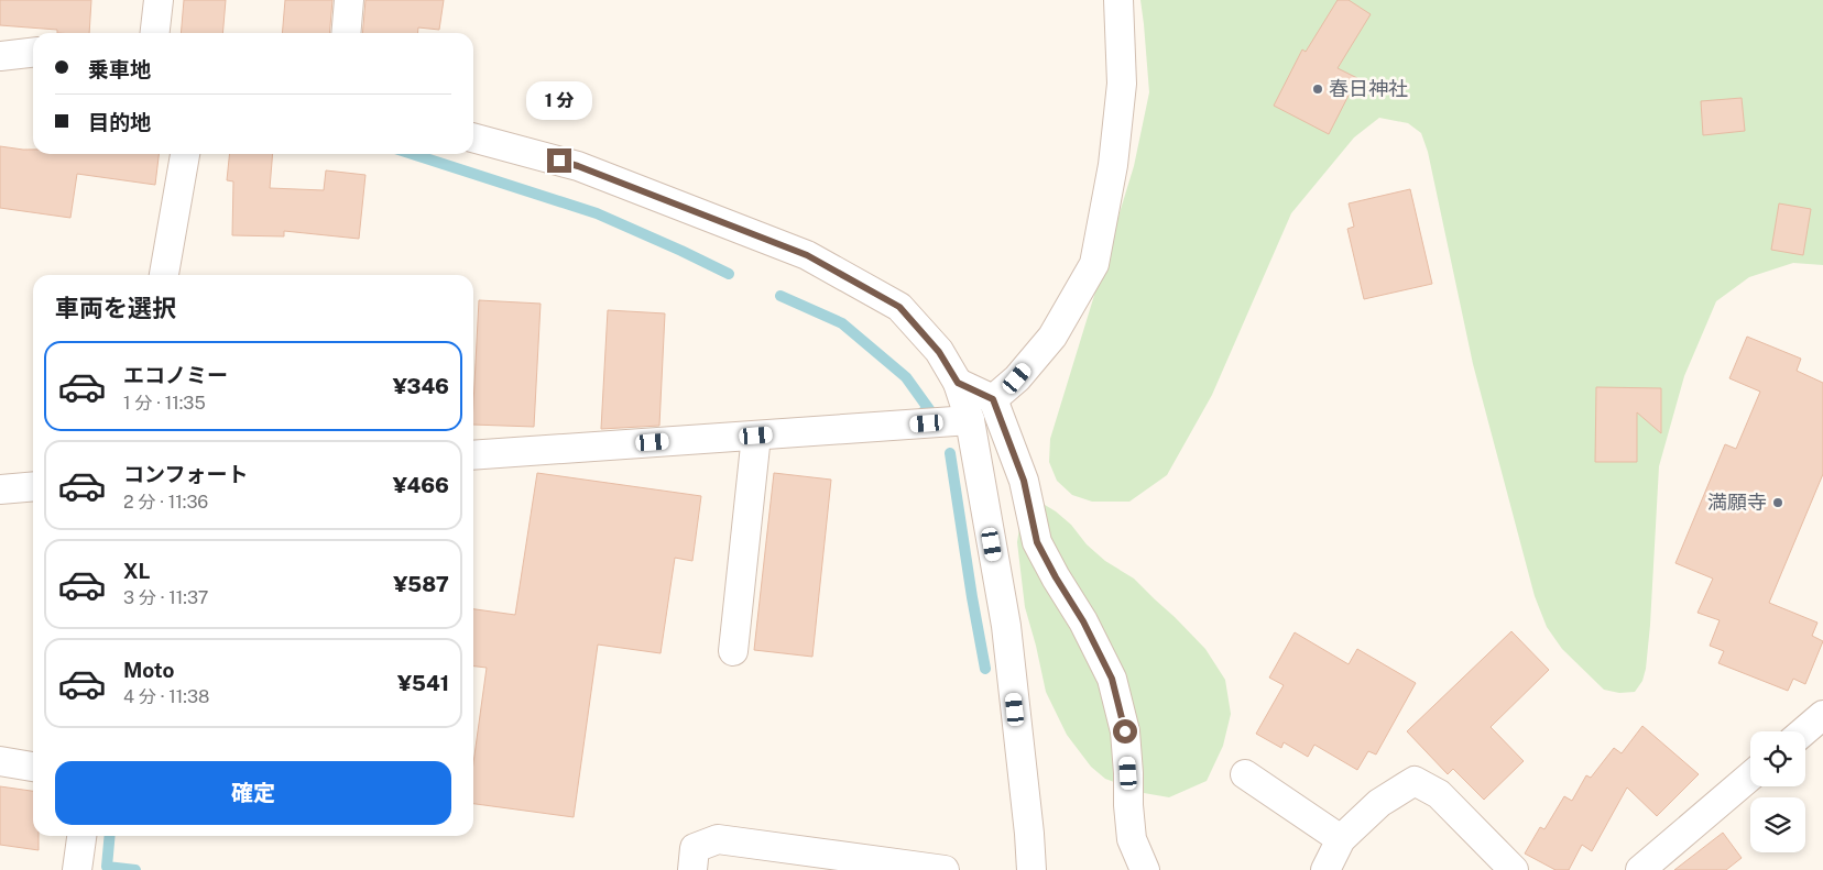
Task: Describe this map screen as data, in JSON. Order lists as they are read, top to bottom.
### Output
{
  "places": ["春日神社", "満願寺"],
  "page": {
    "banner": ["乗車地", "目的地"],
    "bubble": "1 分",
    "heading": "車両を選択",
    "list": [
      {
        "name": "エコノミー",
        "note": "1 分 · 11:35",
        "value": "¥346"
      },
      {
        "name": "コンフォート",
        "note": "2 分 · 11:36",
        "value": "¥466"
      },
      {
        "name": "XL",
        "note": "3 分 · 11:37",
        "value": "¥587"
      },
      {
        "name": "Moto",
        "note": "4 分 · 11:38",
        "value": "¥541"
      }
    ],
    "buttons": "確定"
  }
}
